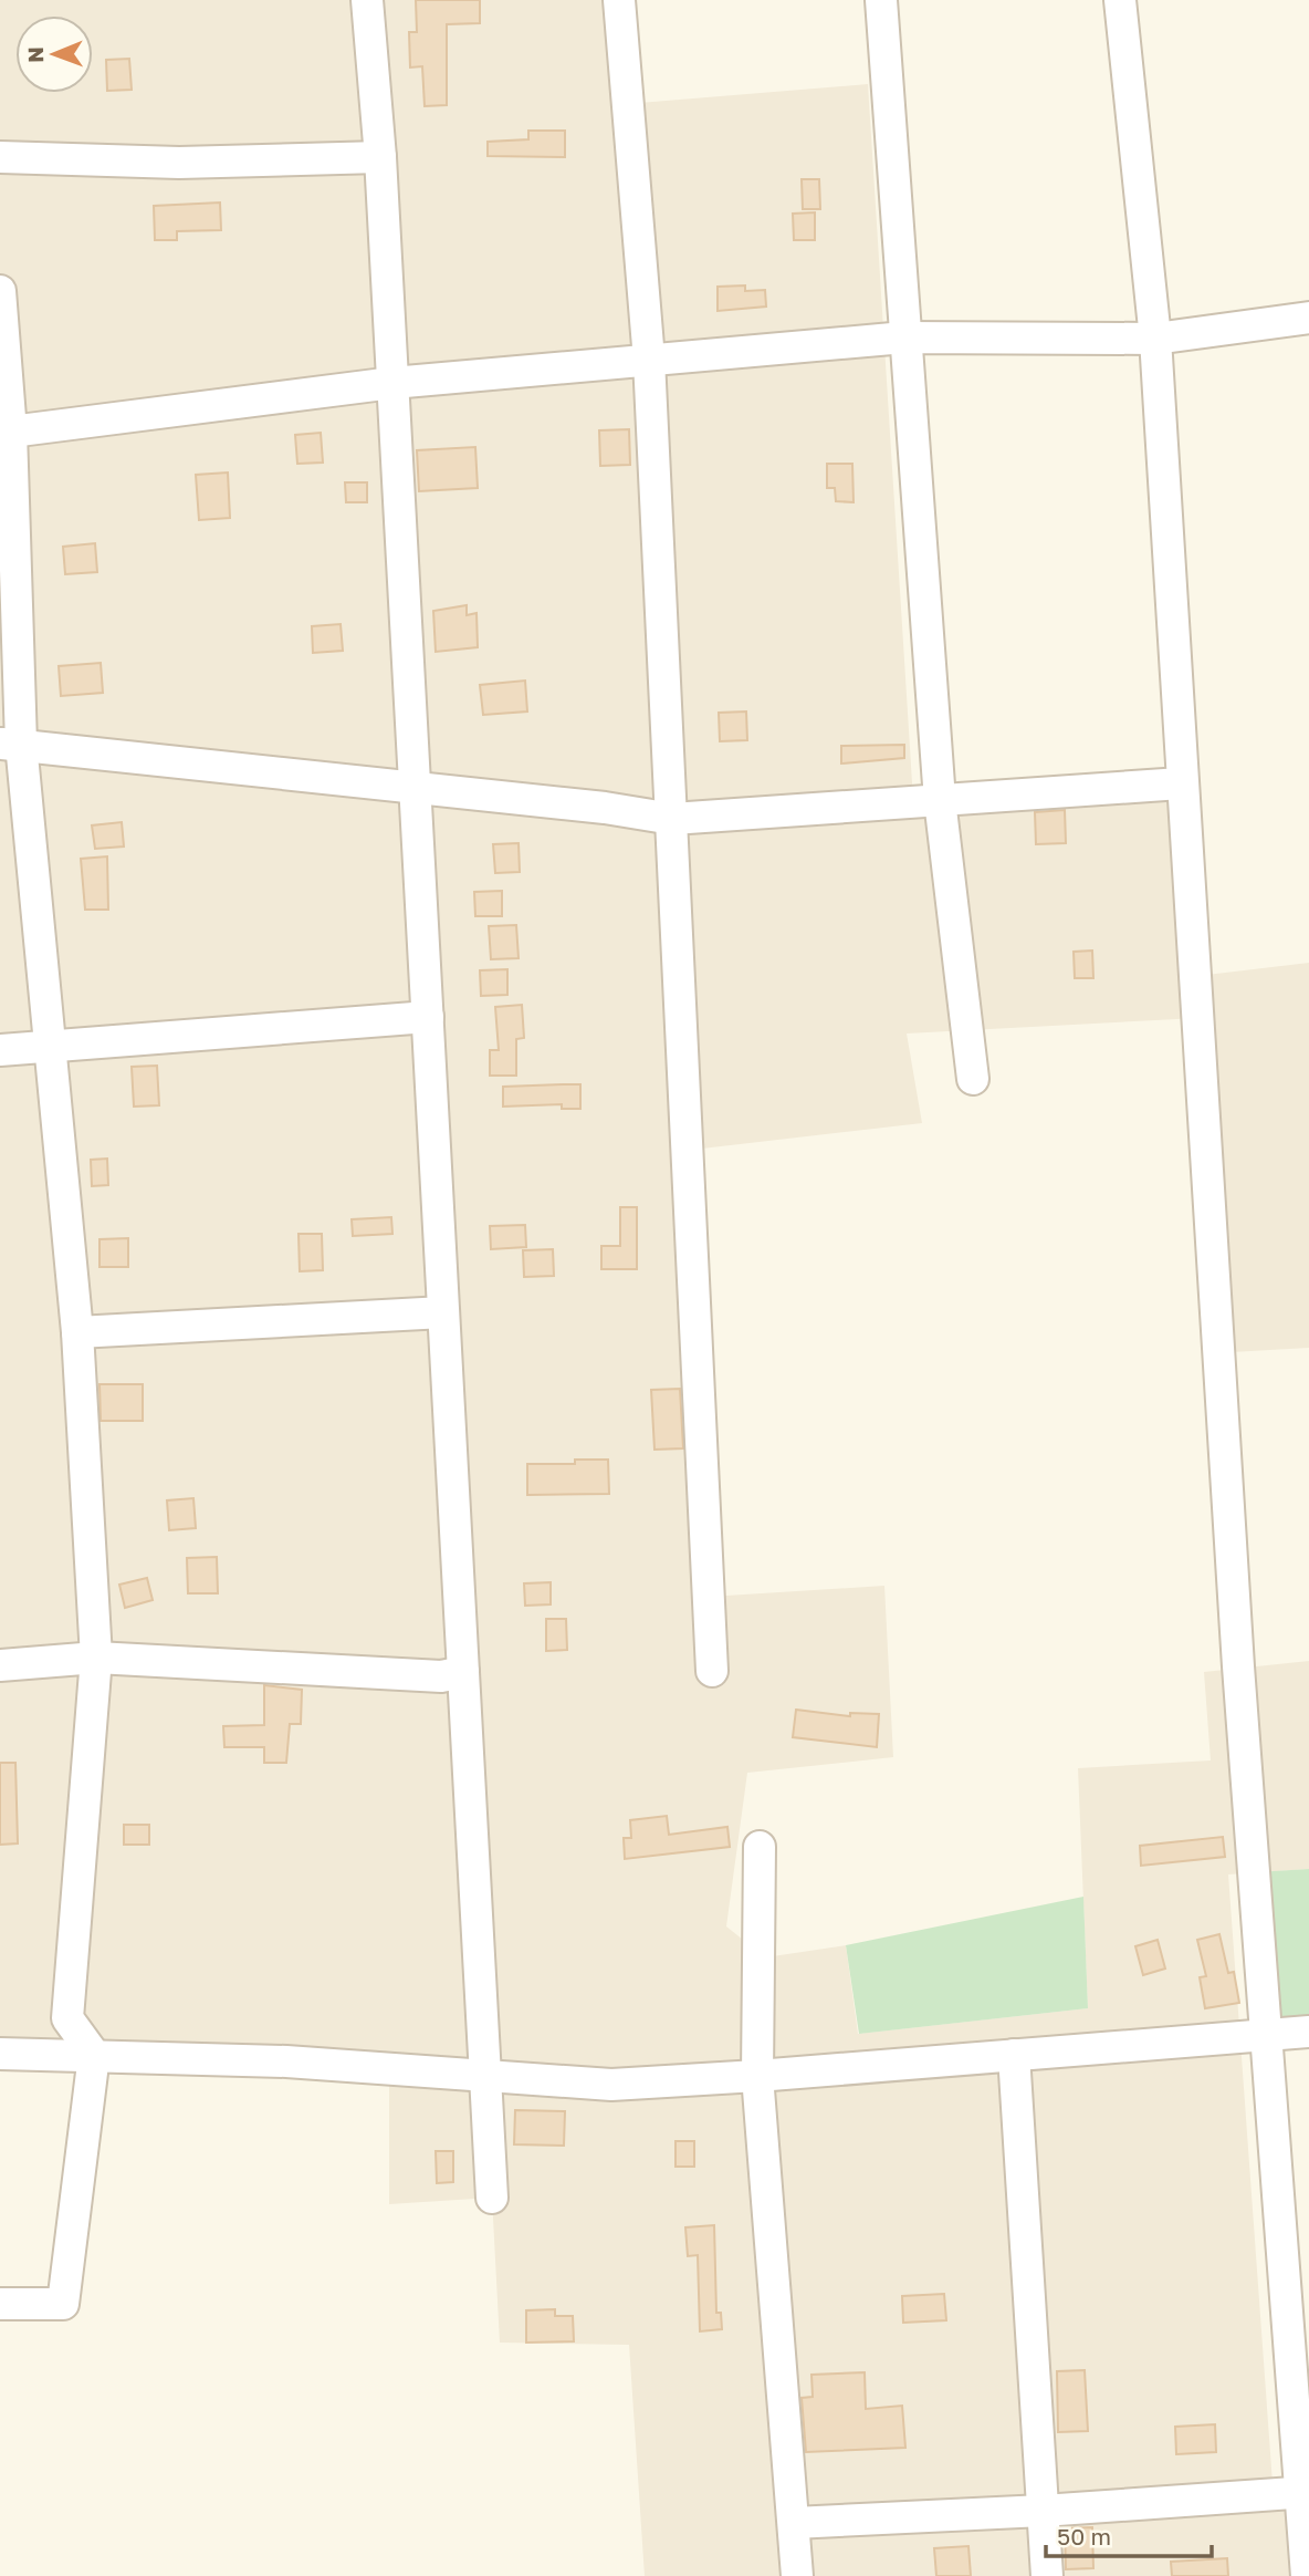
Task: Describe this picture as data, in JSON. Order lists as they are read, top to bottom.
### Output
{
  "scale_bar": "50 m",
  "north": "left"
}
